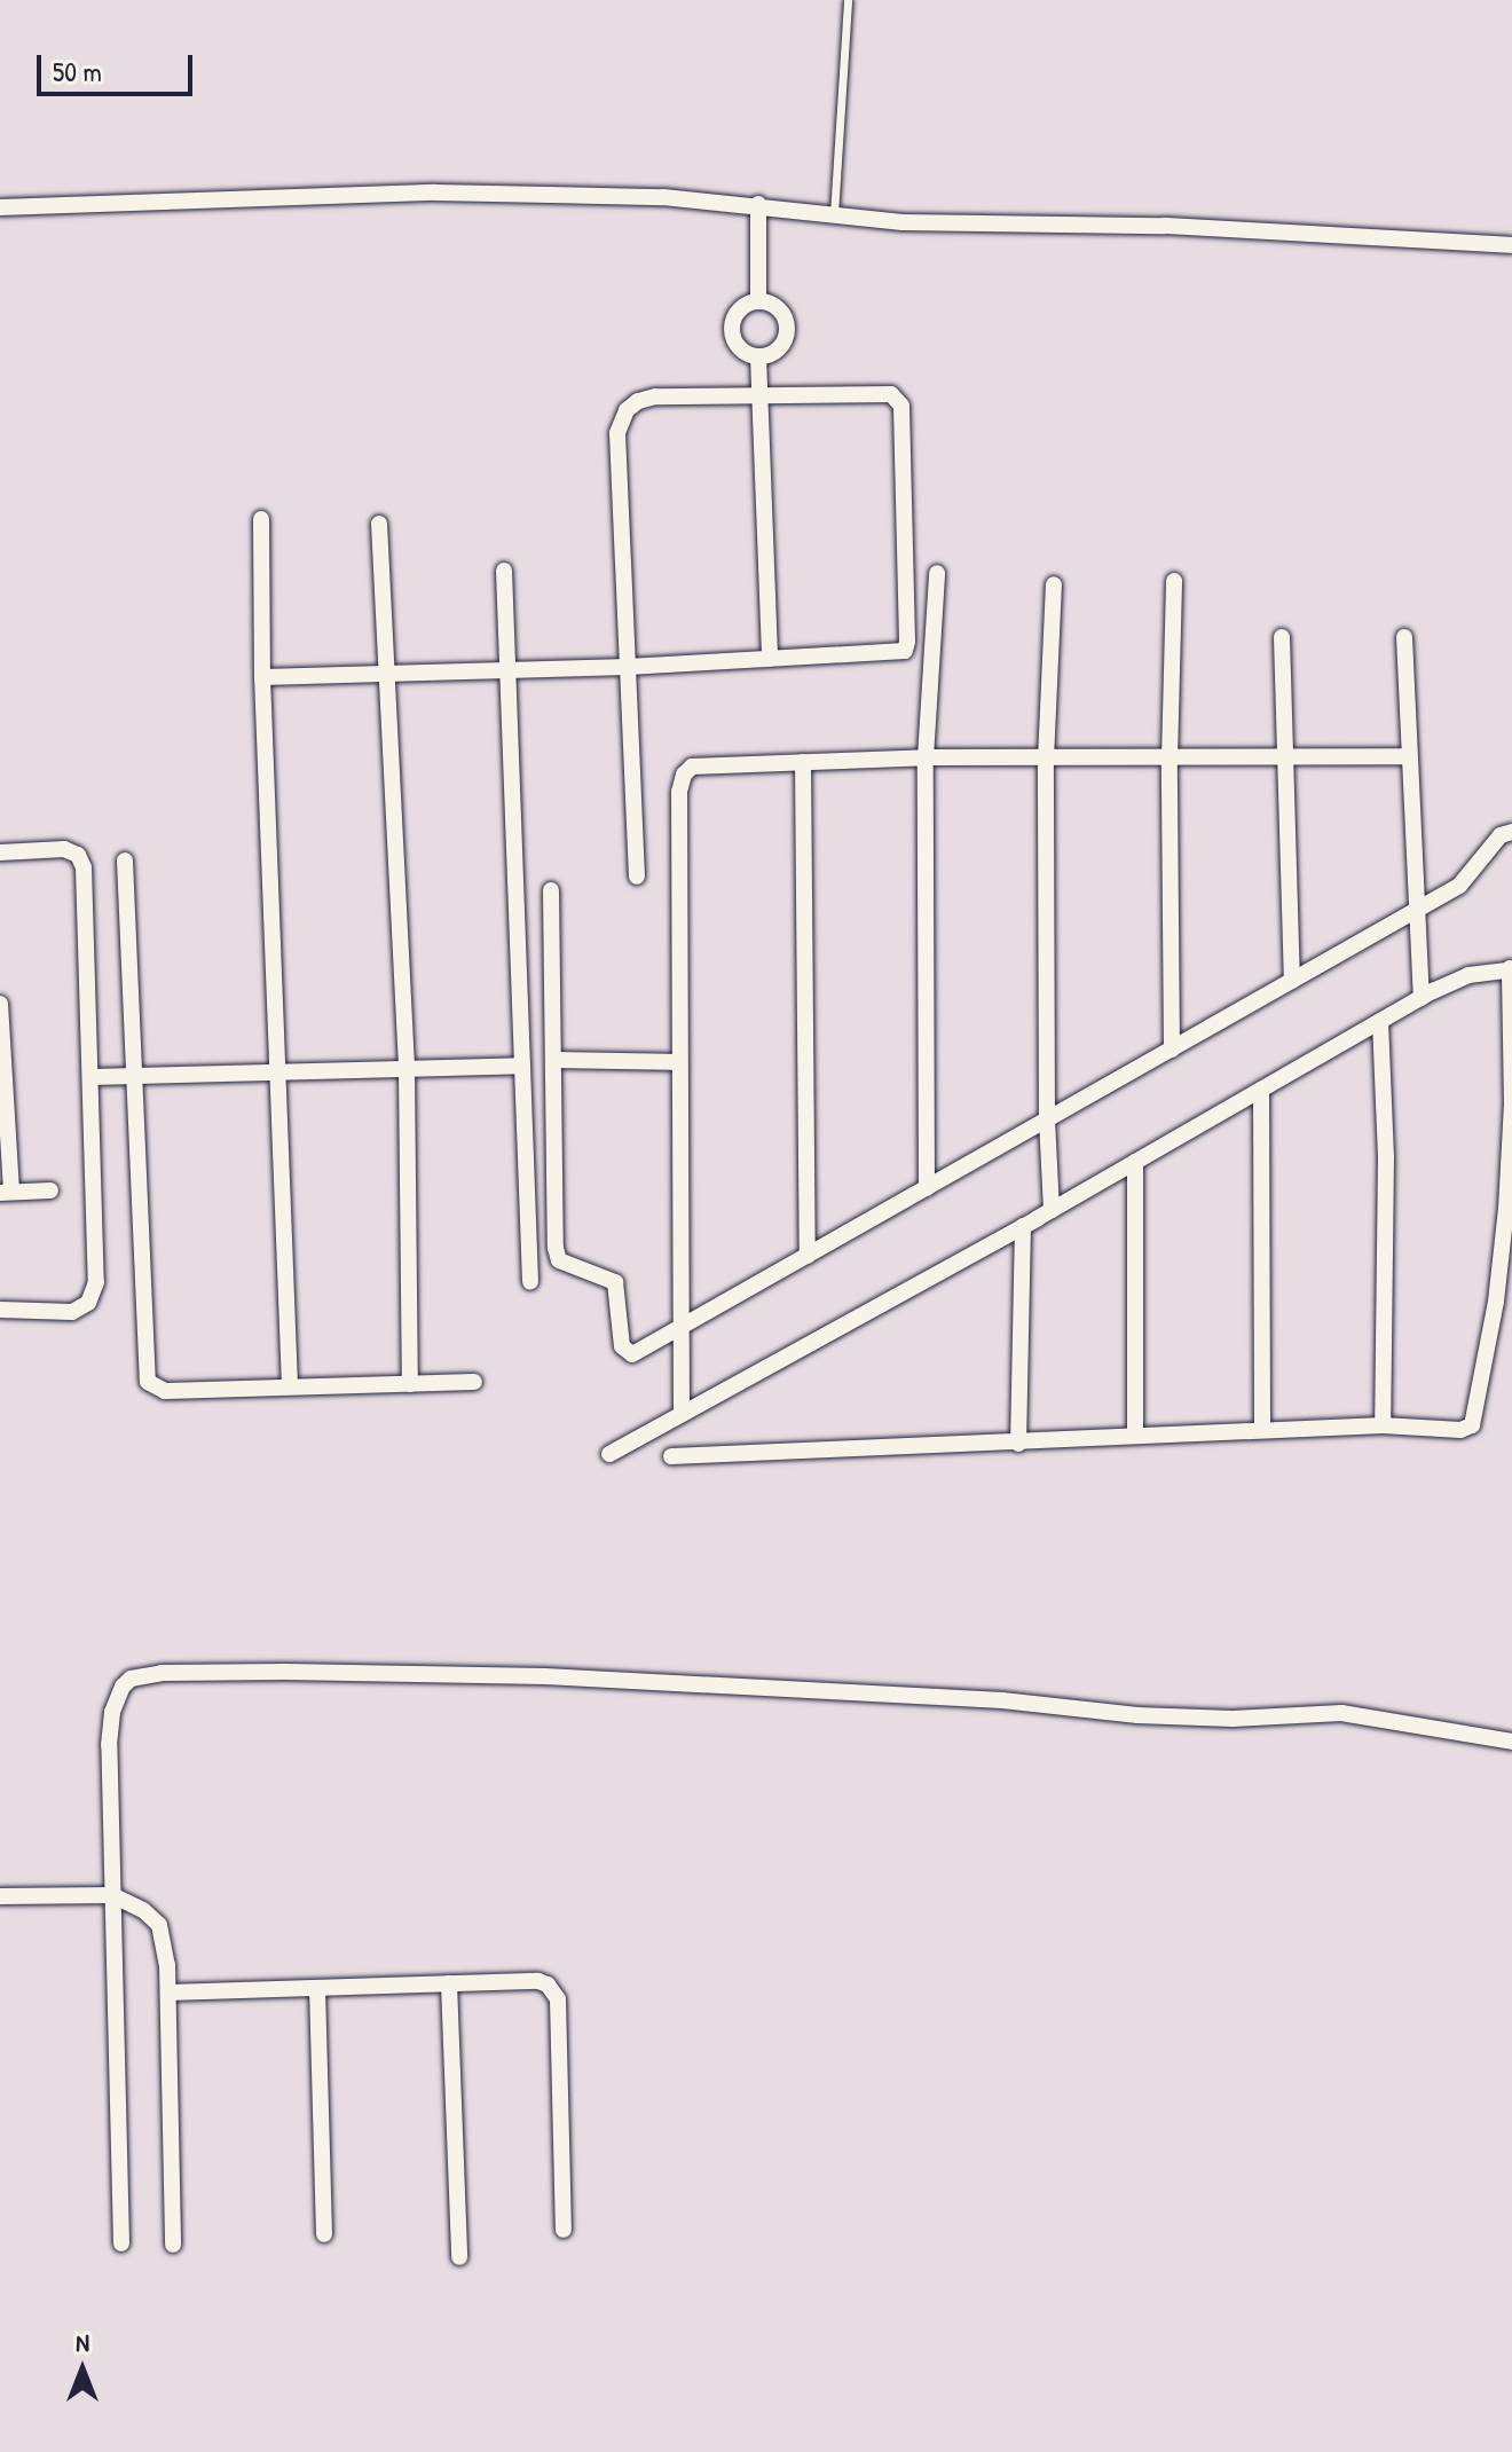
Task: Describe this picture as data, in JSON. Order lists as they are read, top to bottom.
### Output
{
  "scale_bar": "50 m",
  "north": "top"
}
